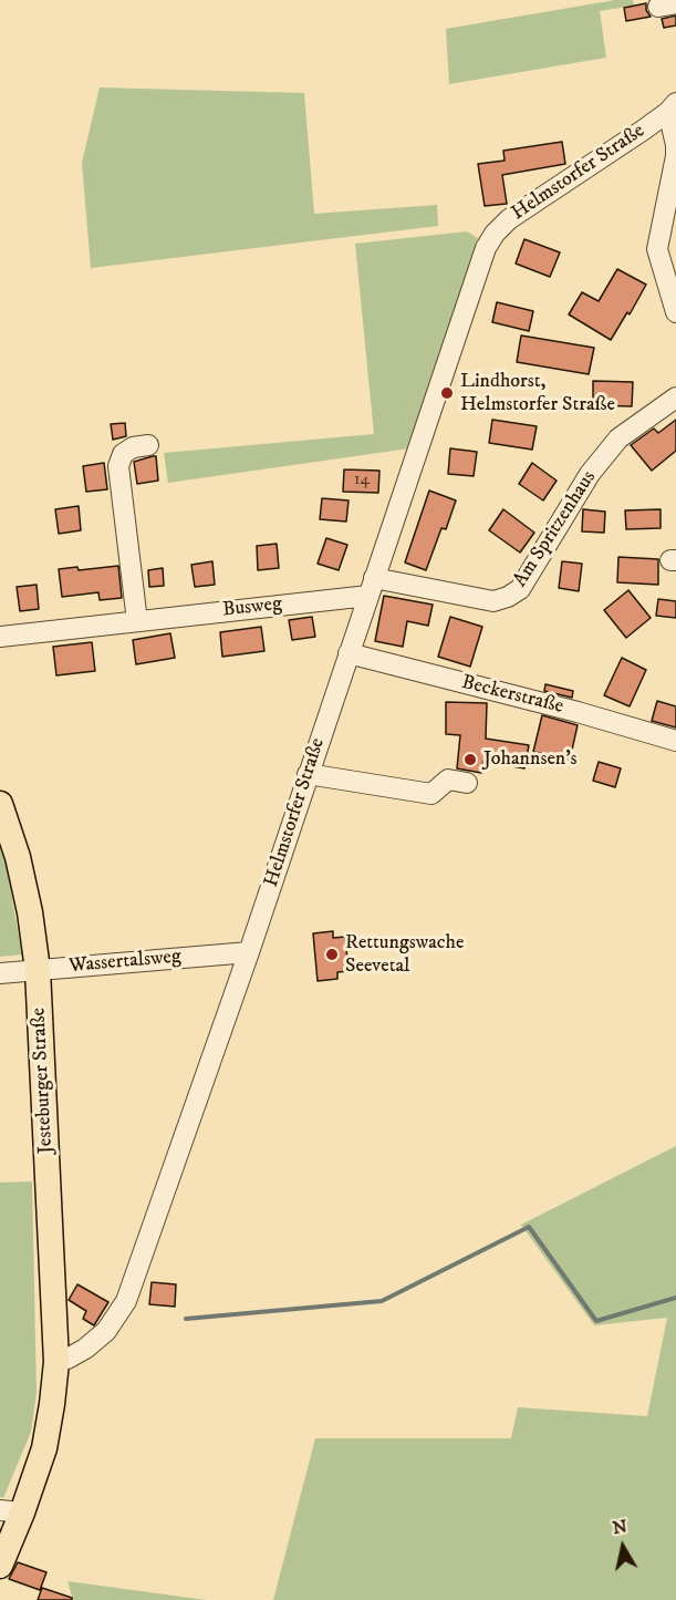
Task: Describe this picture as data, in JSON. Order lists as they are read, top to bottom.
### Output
{
  "streets": {
    "main road": ["Jesteburger Straße"],
    "street": [
      "Helmstorfer Straße",
      "Am Spritzenhaus",
      "Busweg",
      "Beckerstraße",
      "Wassertalsweg"
    ]
  },
  "crossings": [
    ["Helmstorfer Straße", "Am Spritzenhaus"],
    ["Helmstorfer Straße", "Busweg"],
    ["Helmstorfer Straße", "Beckerstraße"],
    ["Helmstorfer Straße", "Wassertalsweg"],
    ["Helmstorfer Straße", "Jesteburger Straße"],
    ["Am Spritzenhaus", "Busweg"],
    ["Wassertalsweg", "Jesteburger Straße"]
  ],
  "places": ["Lindhorst, Helmstorfer Straße", "Johannsen's", "Rettungswache Seevetal"],
  "house_numbers": ["14"],
  "north": "top"
}
